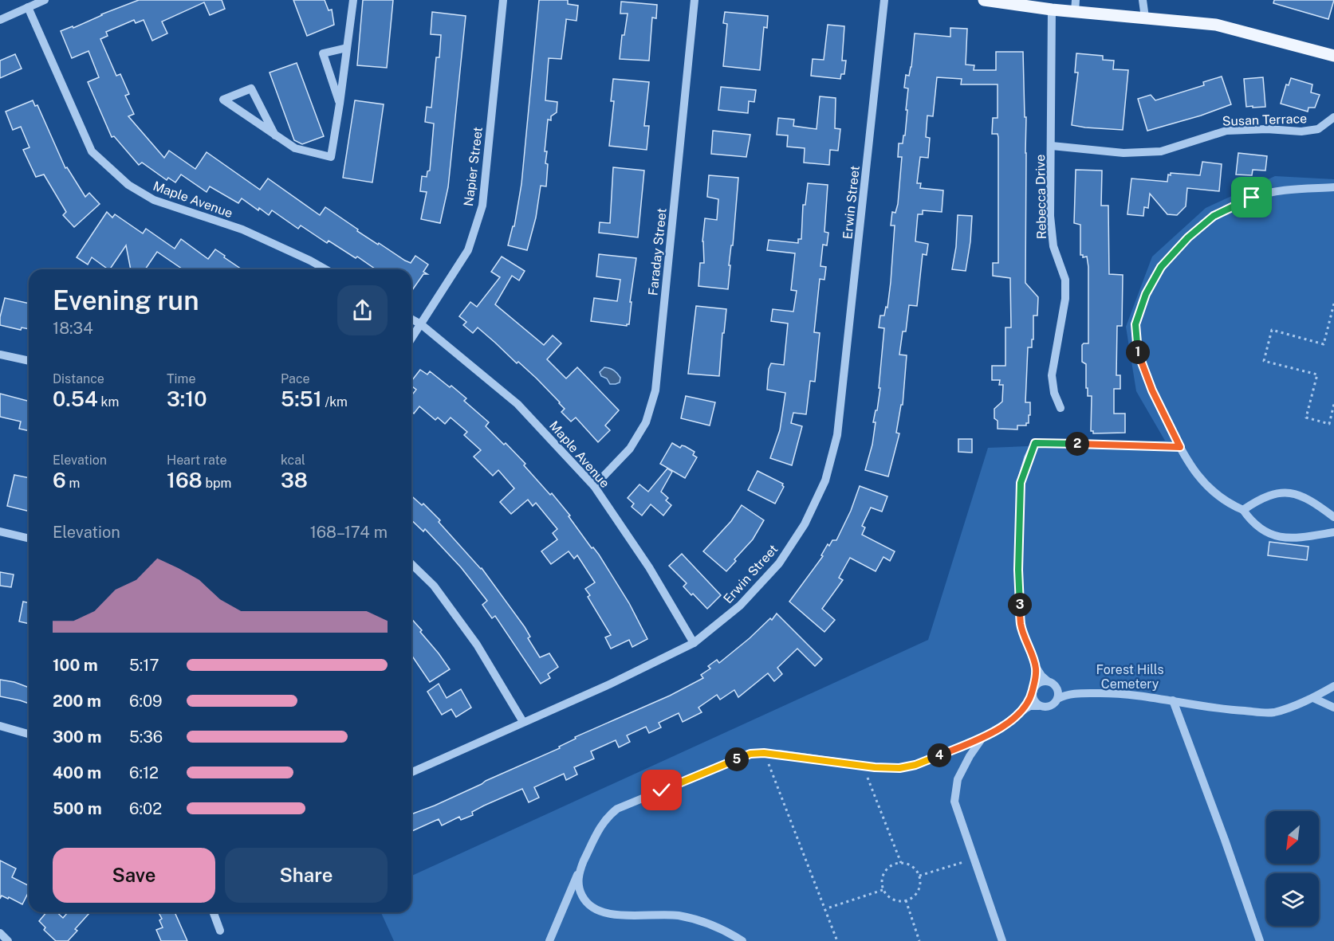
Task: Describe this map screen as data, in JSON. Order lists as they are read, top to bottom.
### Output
{
  "streets": {
    "street": [
      "Susan Terrace",
      "Napier Street",
      "Rebecca Drive",
      "Maple Avenue",
      "Erwin Street",
      "Faraday Street"
    ]
  },
  "crossings": [
    ["Susan Terrace", "Rebecca Drive"],
    ["Napier Street", "Maple Avenue"],
    ["Maple Avenue", "Erwin Street"],
    ["Maple Avenue", "Faraday Street"]
  ],
  "parks": ["Forest Hills Cemetery"],
  "north": "bottom left",
  "page": {
    "heading": ["Evening run", "18:34"],
    "pins": [
      "1",
      "2",
      "3",
      "4",
      "5"
    ],
    "stats": [
      ["Distance", "0.54 km"],
      ["Time", "3:10"],
      ["Pace", "5:51 /km"],
      ["Elevation", "6 m"],
      ["Heart rate", "168 bpm"],
      ["kcal", "38"]
    ],
    "chart": ["Elevation", "168–174 m"],
    "list": [
      {
        "name": "100 m",
        "note": "5:17"
      },
      {
        "name": "200 m",
        "note": "6:09"
      },
      {
        "name": "300 m",
        "note": "5:36"
      },
      {
        "name": "400 m",
        "note": "6:12"
      },
      {
        "name": "500 m",
        "note": "6:02"
      }
    ],
    "buttons": ["Save", "Share"]
  }
}
